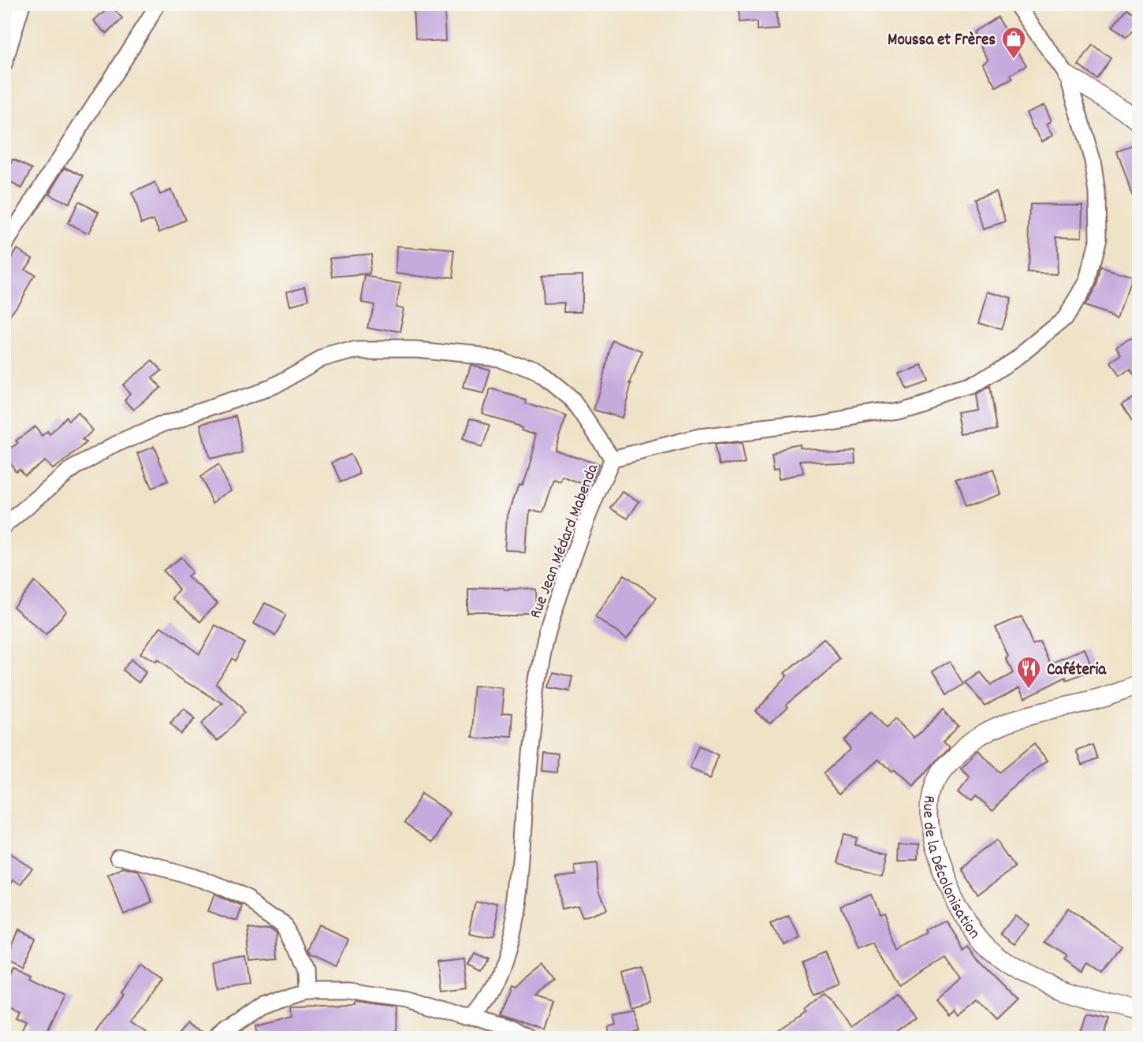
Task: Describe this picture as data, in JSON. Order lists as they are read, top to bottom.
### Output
{
  "streets": {
    "street": ["Rue Jean Médard Mabenda", "Rue de la Décolonisation"]
  },
  "places": {
    "shop": ["Moussa et Frères"],
    "restaurant": ["Caféteria"]
  }
}
